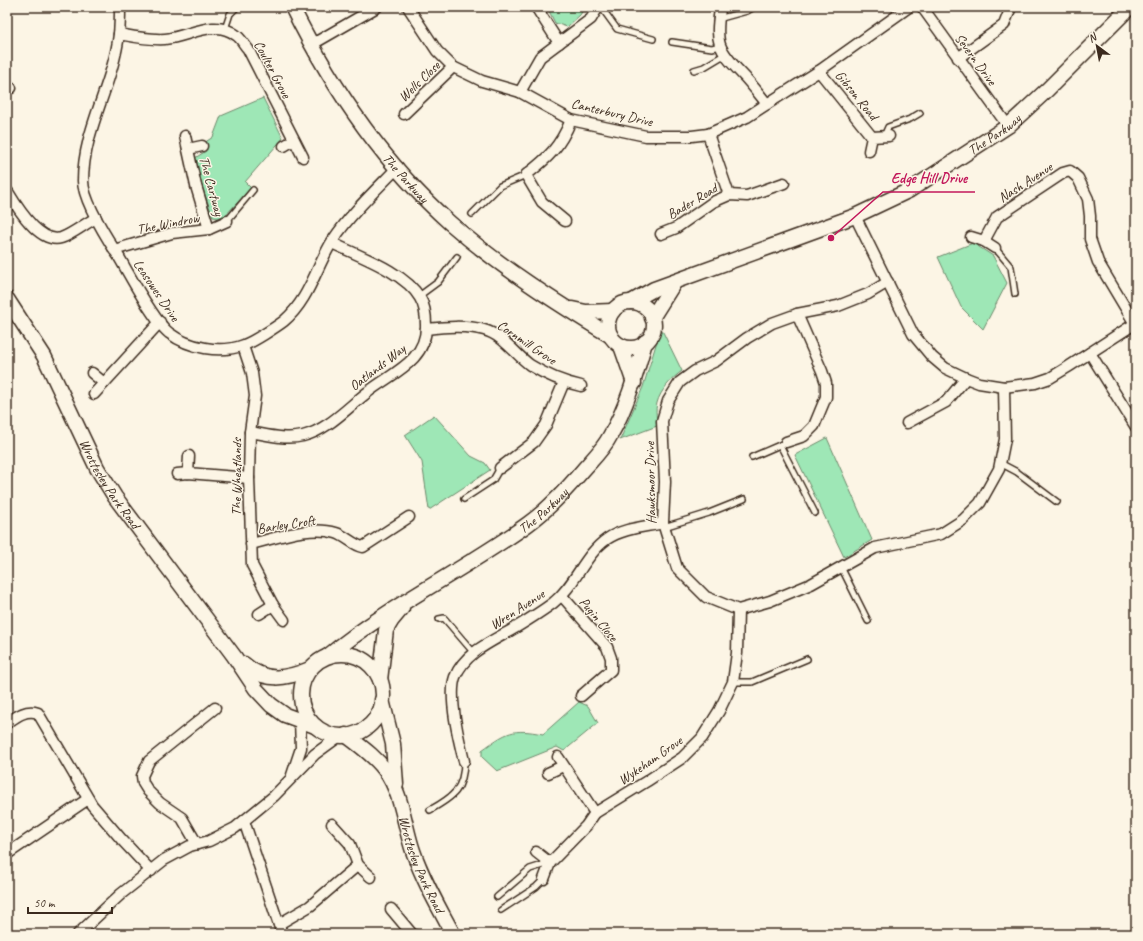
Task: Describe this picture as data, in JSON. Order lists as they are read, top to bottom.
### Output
{
  "streets": {
    "street": [
      "Severn Drive",
      "Coulter Grove",
      "Wells Close",
      "Gibson Road",
      "Canterbury Drive",
      "The Parkway",
      "Nash Avenue",
      "The Cartway",
      "Bader Road",
      "The Windrow",
      "Leasowes Drive",
      "Cornmill Grove",
      "Oatlands Way",
      "The Wheatlands",
      "Wrottesley Park Road",
      "Hawksmoor Drive",
      "Barley Croft",
      "Wren Avenue",
      "Pugin Close",
      "Wykeham Grove"
    ]
  },
  "crossings": [
    ["Severn Drive", "The Parkway"],
    ["Wells Close", "Canterbury Drive"],
    ["Gibson Road", "Canterbury Drive"],
    ["The Parkway", "Leasowes Drive"],
    ["The Parkway", "Wrottesley Park Road"],
    ["The Cartway", "The Windrow"],
    ["The Windrow", "Leasowes Drive"],
    ["Leasowes Drive", "Oatlands Way"],
    ["Leasowes Drive", "The Wheatlands"],
    ["Cornmill Grove", "Oatlands Way"],
    ["Oatlands Way", "The Wheatlands"],
    ["The Wheatlands", "Barley Croft"],
    ["Hawksmoor Drive", "Wren Avenue"],
    ["Hawksmoor Drive", "Wykeham Grove"],
    ["Wren Avenue", "Pugin Close"]
  ],
  "places": ["Edge Hill Drive"],
  "scale_bar": "50 m",
  "north": "top left"
}
